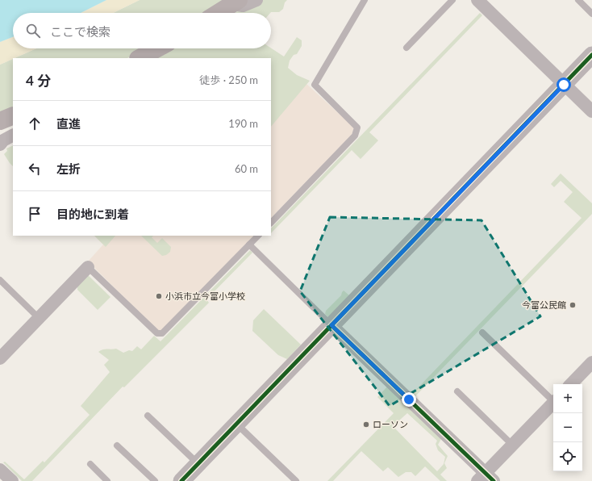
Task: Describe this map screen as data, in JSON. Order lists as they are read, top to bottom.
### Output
{
  "places": ["小浜市立今富小学校", "今富公民館", "ローソン"],
  "page": {
    "search": "ここで検索",
    "heading": ["4 分", "徒歩 · 250 m"],
    "list": [
      ["直進", "190 m"],
      ["左折", "60 m"],
      "目的地に到着"
    ],
    "map_buttons": ["+", "−"]
  }
}
